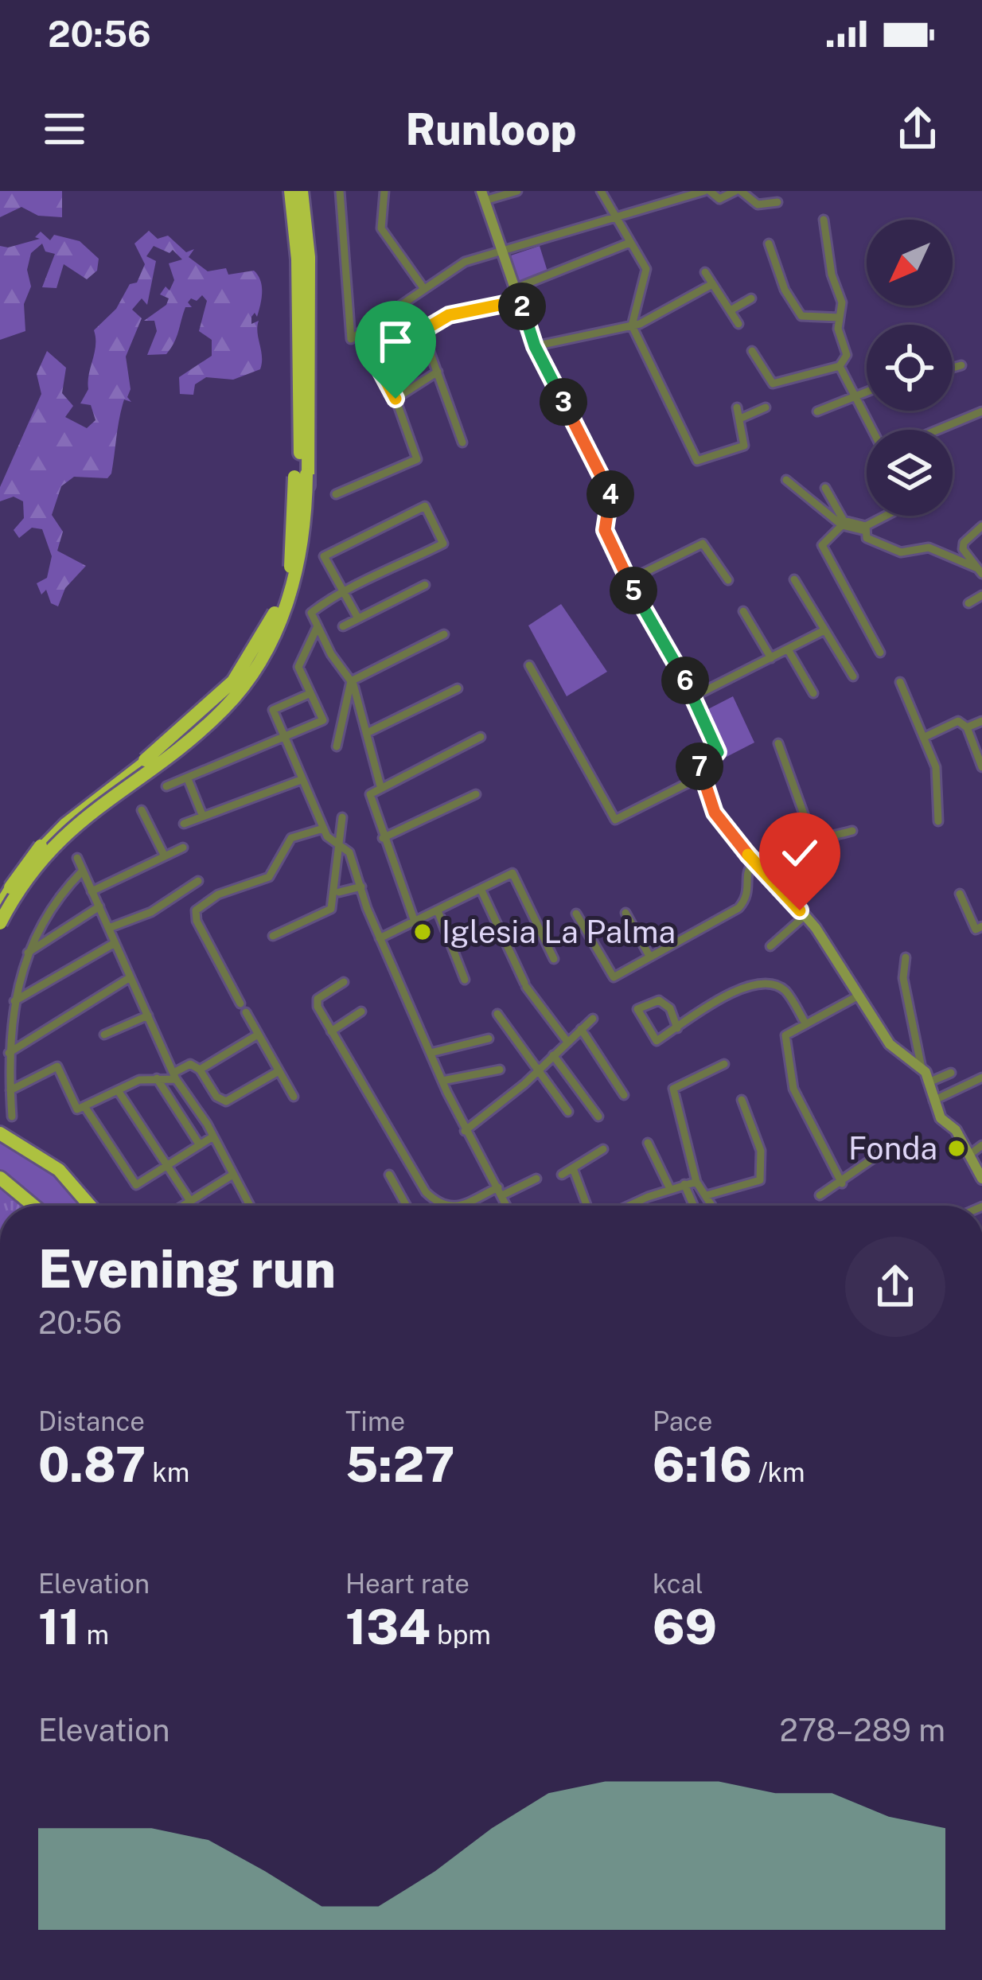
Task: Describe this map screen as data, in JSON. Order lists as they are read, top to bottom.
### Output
{
  "places": ["Iglesia La Palma", "Fonda"],
  "north": "bottom left",
  "page": {
    "status": "20:56",
    "header": "Runloop",
    "pins": [
      "2",
      "3",
      "4",
      "5",
      "6",
      "7"
    ],
    "heading": ["Evening run", "20:56"],
    "stats": [
      ["Distance", "0.87 km"],
      ["Time", "5:27"],
      ["Pace", "6:16 /km"],
      ["Elevation", "11 m"],
      ["Heart rate", "134 bpm"],
      ["kcal", "69"]
    ],
    "chart": ["Elevation", "278–289 m"]
  }
}
